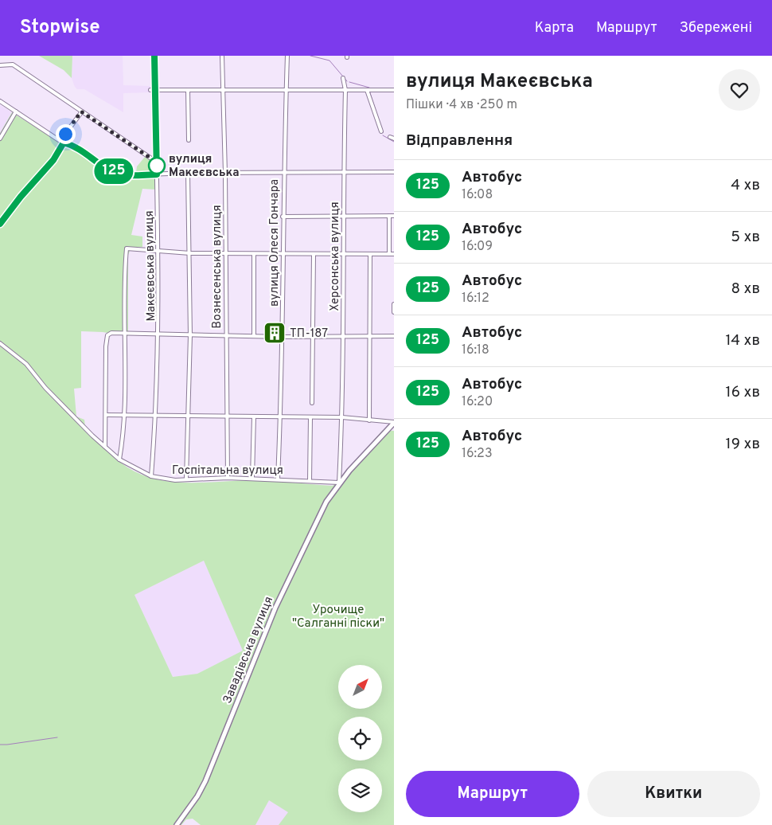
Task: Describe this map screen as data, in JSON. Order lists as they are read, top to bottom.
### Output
{
  "streets": {
    "street": [
      "вулиця Олеся Гончара",
      "Херсонська вулиця",
      "Макеєвська вулиця",
      "Вознесенська вулиця",
      "Госпітальна вулиця",
      "Завадівська вулиця"
    ]
  },
  "crossings": [
    ["вулиця Олеся Гончара", "Госпітальна вулиця"],
    ["Херсонська вулиця", "Госпітальна вулиця"],
    ["Херсонська вулиця", "Завадівська вулиця"],
    ["Макеєвська вулиця", "Госпітальна вулиця"],
    ["Вознесенська вулиця", "Госпітальна вулиця"],
    ["Госпітальна вулиця", "Завадівська вулиця"]
  ],
  "parks": ["Урочище \"Салганні піски\""],
  "places": {
    "other": ["вулиця Макеєвська"],
    "building": ["ТП-187"]
  },
  "lines": ["bus line 125"],
  "north": "top right",
  "page": {
    "header": "Stopwise",
    "nav": ["Карта", "Маршрут", "Збережені"],
    "on_map": "125",
    "heading": [
      ["вулиця Макеєвська", "Пішки · 4 хв · 250 m"],
      "Відправлення"
    ],
    "list": [
      {
        "mark": "125",
        "name": "Автобус",
        "note": "16:08",
        "value": "4 хв"
      },
      {
        "mark": "125",
        "name": "Автобус",
        "note": "16:09",
        "value": "5 хв"
      },
      {
        "mark": "125",
        "name": "Автобус",
        "note": "16:12",
        "value": "8 хв"
      },
      {
        "mark": "125",
        "name": "Автобус",
        "note": "16:18",
        "value": "14 хв"
      },
      {
        "mark": "125",
        "name": "Автобус",
        "note": "16:20",
        "value": "16 хв"
      },
      {
        "mark": "125",
        "name": "Автобус",
        "note": "16:23",
        "value": "19 хв"
      }
    ],
    "buttons": ["Маршрут", "Квитки"]
  }
}
